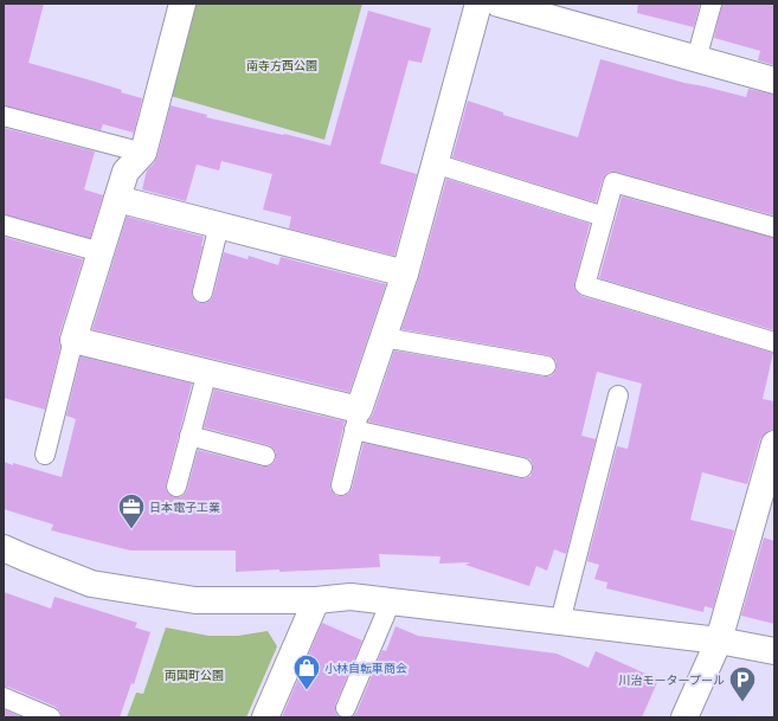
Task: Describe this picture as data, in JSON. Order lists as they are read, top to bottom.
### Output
{
  "parks": ["南寺方西公園", "両国町公園"],
  "places": {
    "office": ["日本電子工業"],
    "shop": ["小林自転車商会"],
    "parking": ["川治モータープール"]
  }
}
